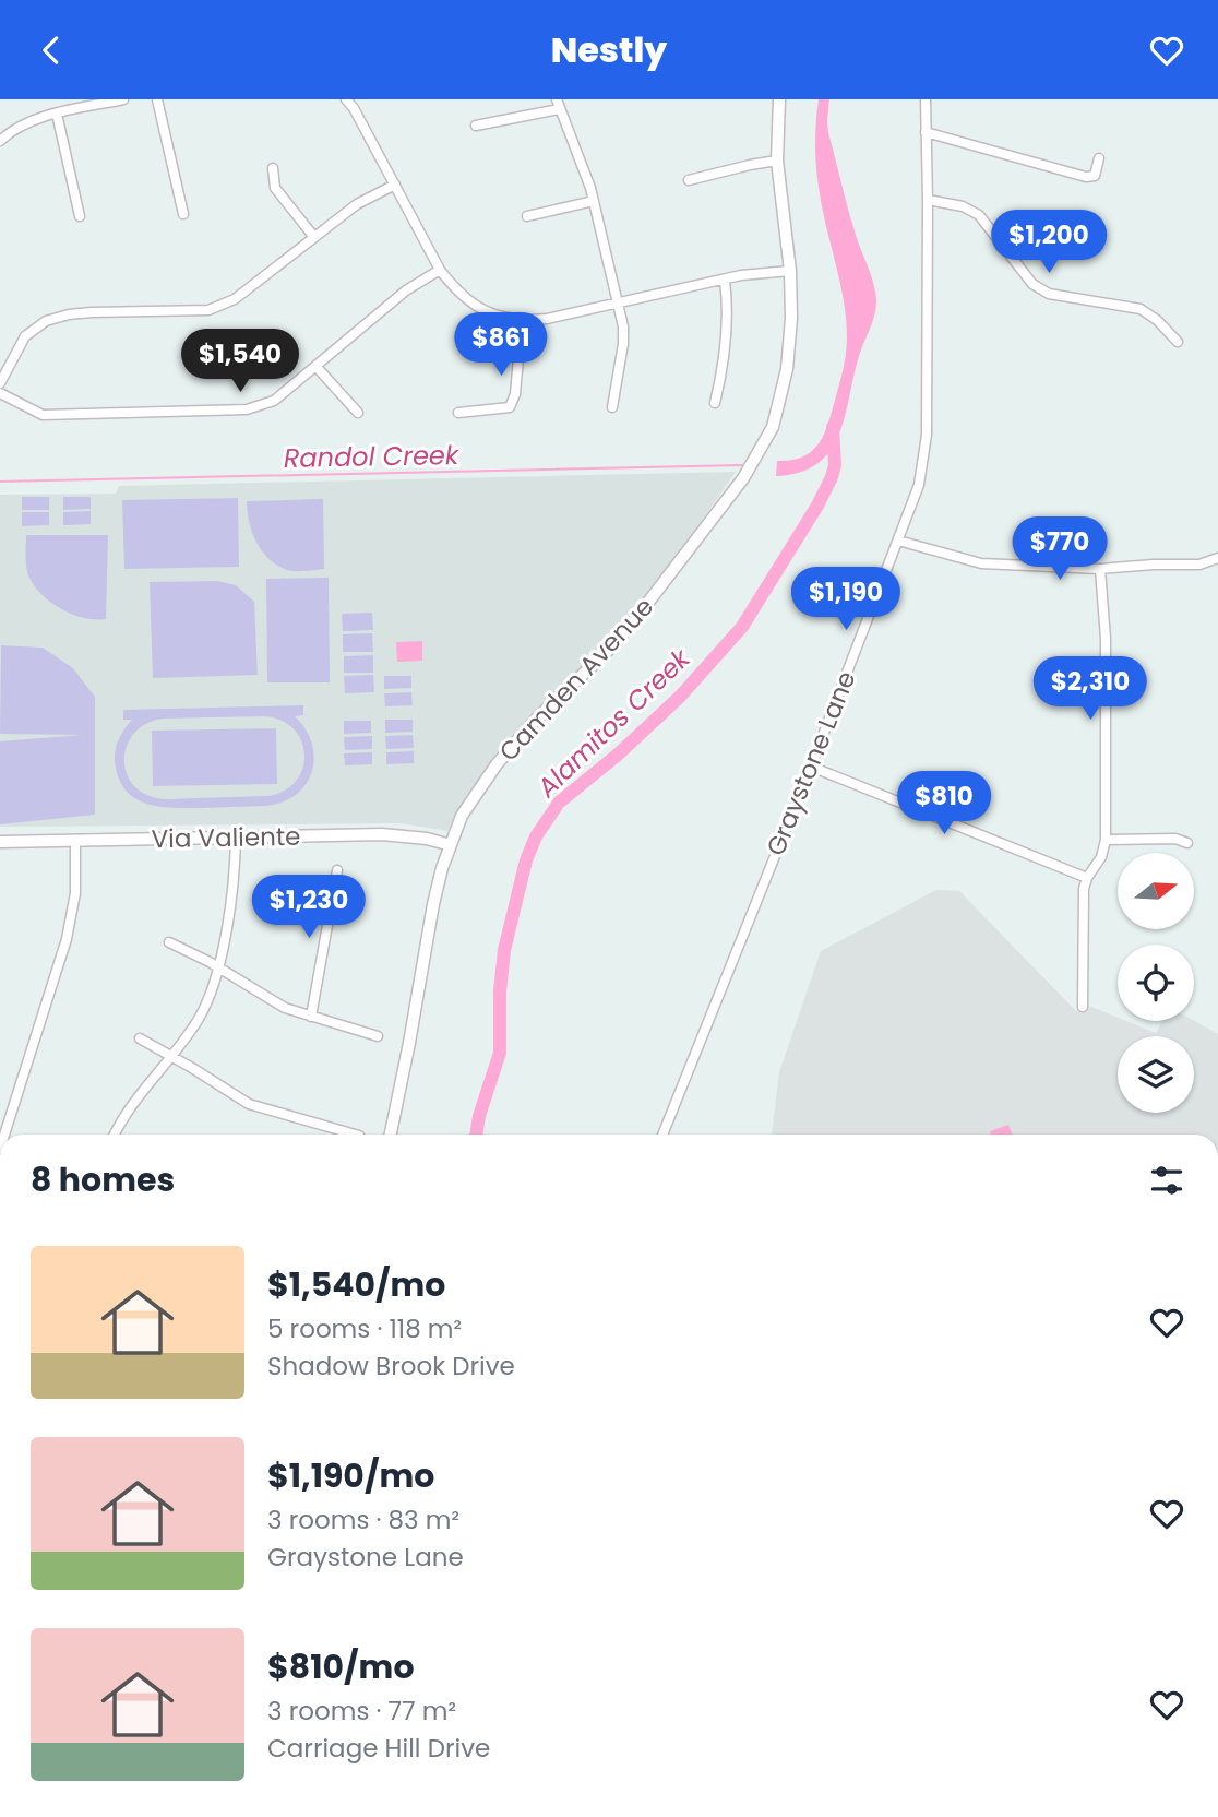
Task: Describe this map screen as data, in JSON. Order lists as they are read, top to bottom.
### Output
{
  "streets": {
    "street": ["Camden Avenue", "Graystone Lane", "Via Valiente"]
  },
  "crossings": [
    ["Camden Avenue", "Via Valiente"]
  ],
  "water": ["Randol Creek", "Alamitos Creek"],
  "north": "right",
  "page": {
    "header": "Nestly",
    "price": [
      "$1,200",
      "$861",
      "$1,540",
      "$770",
      "$1,190",
      "$2,310",
      "$810",
      "$1,230"
    ],
    "heading": "8 homes",
    "list": [
      {
        "name": "$1,540/mo",
        "note": "5 rooms · 118 m² · Shadow Brook Drive"
      },
      {
        "name": "$1,190/mo",
        "note": "3 rooms · 83 m² · Graystone Lane"
      },
      {
        "name": "$810/mo",
        "note": "3 rooms · 77 m² · Carriage Hill Drive"
      }
    ]
  }
}
